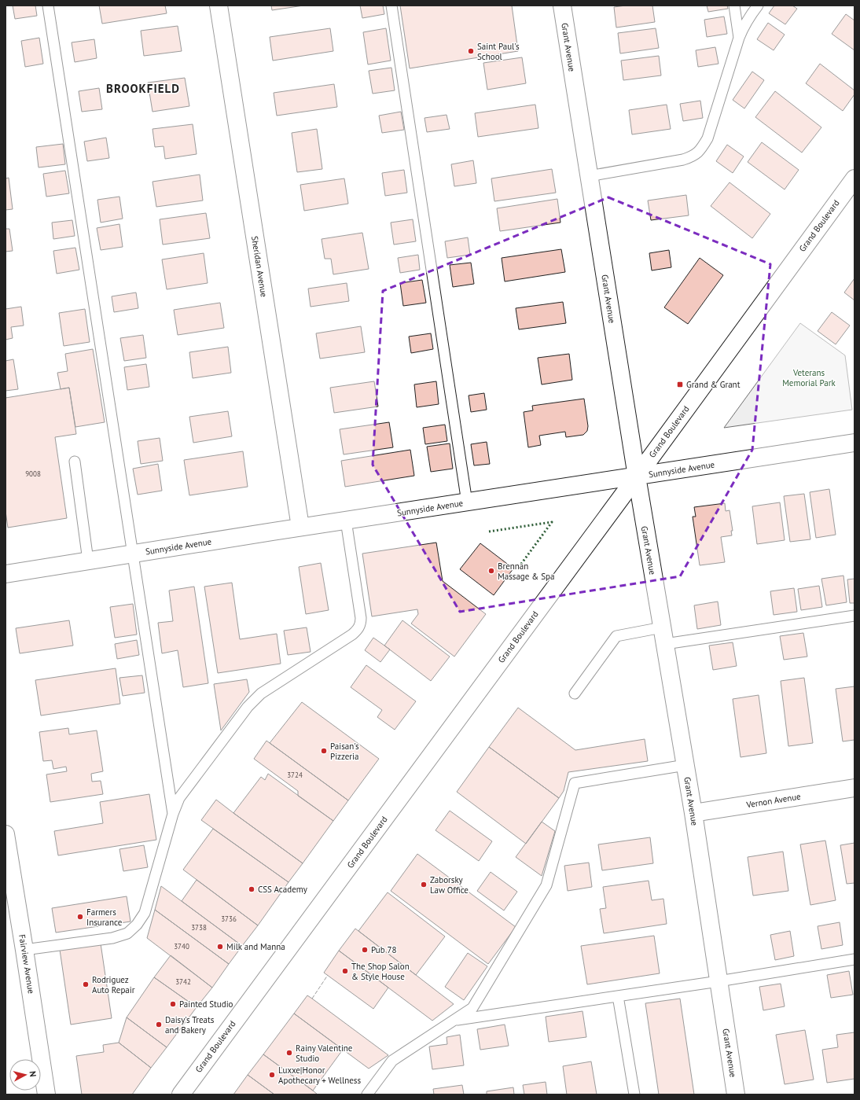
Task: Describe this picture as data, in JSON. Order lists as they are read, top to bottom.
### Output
{
  "streets": {
    "street": [
      "Grant Avenue",
      "Grand Boulevard",
      "Sheridan Avenue",
      "Sunnyside Avenue",
      "Vernon Avenue",
      "Fairview Avenue"
    ]
  },
  "crossings": [
    ["Grant Avenue", "Grand Boulevard"],
    ["Grant Avenue", "Sunnyside Avenue"],
    ["Grant Avenue", "Vernon Avenue"],
    ["Grand Boulevard", "Sunnyside Avenue"],
    ["Sheridan Avenue", "Sunnyside Avenue"]
  ],
  "districts": ["BROOKFIELD"],
  "parks": ["Veterans Memorial Park"],
  "places": {
    "other": [
      "Saint Paul's School",
      "Brennan Massage & Spa",
      "Paisan's Pizzeria",
      "Zaborsky Law Office",
      "CSS Academy",
      "Farmers Insurance",
      "Milk and Manna",
      "Pub 78",
      "The Shop Salon & Style House",
      "Rodriguez Auto Repair",
      "Painted Studio",
      "Daisy's Treats and Bakery",
      "Rainy Valentine Studio",
      "Luxxe|Honor Apothecary + Wellness"
    ],
    "transit": ["Grand & Grant"]
  },
  "house_numbers": [
    "9008",
    "3724",
    "3736",
    "3738",
    "3740",
    "3742"
  ],
  "north": "right"
}
